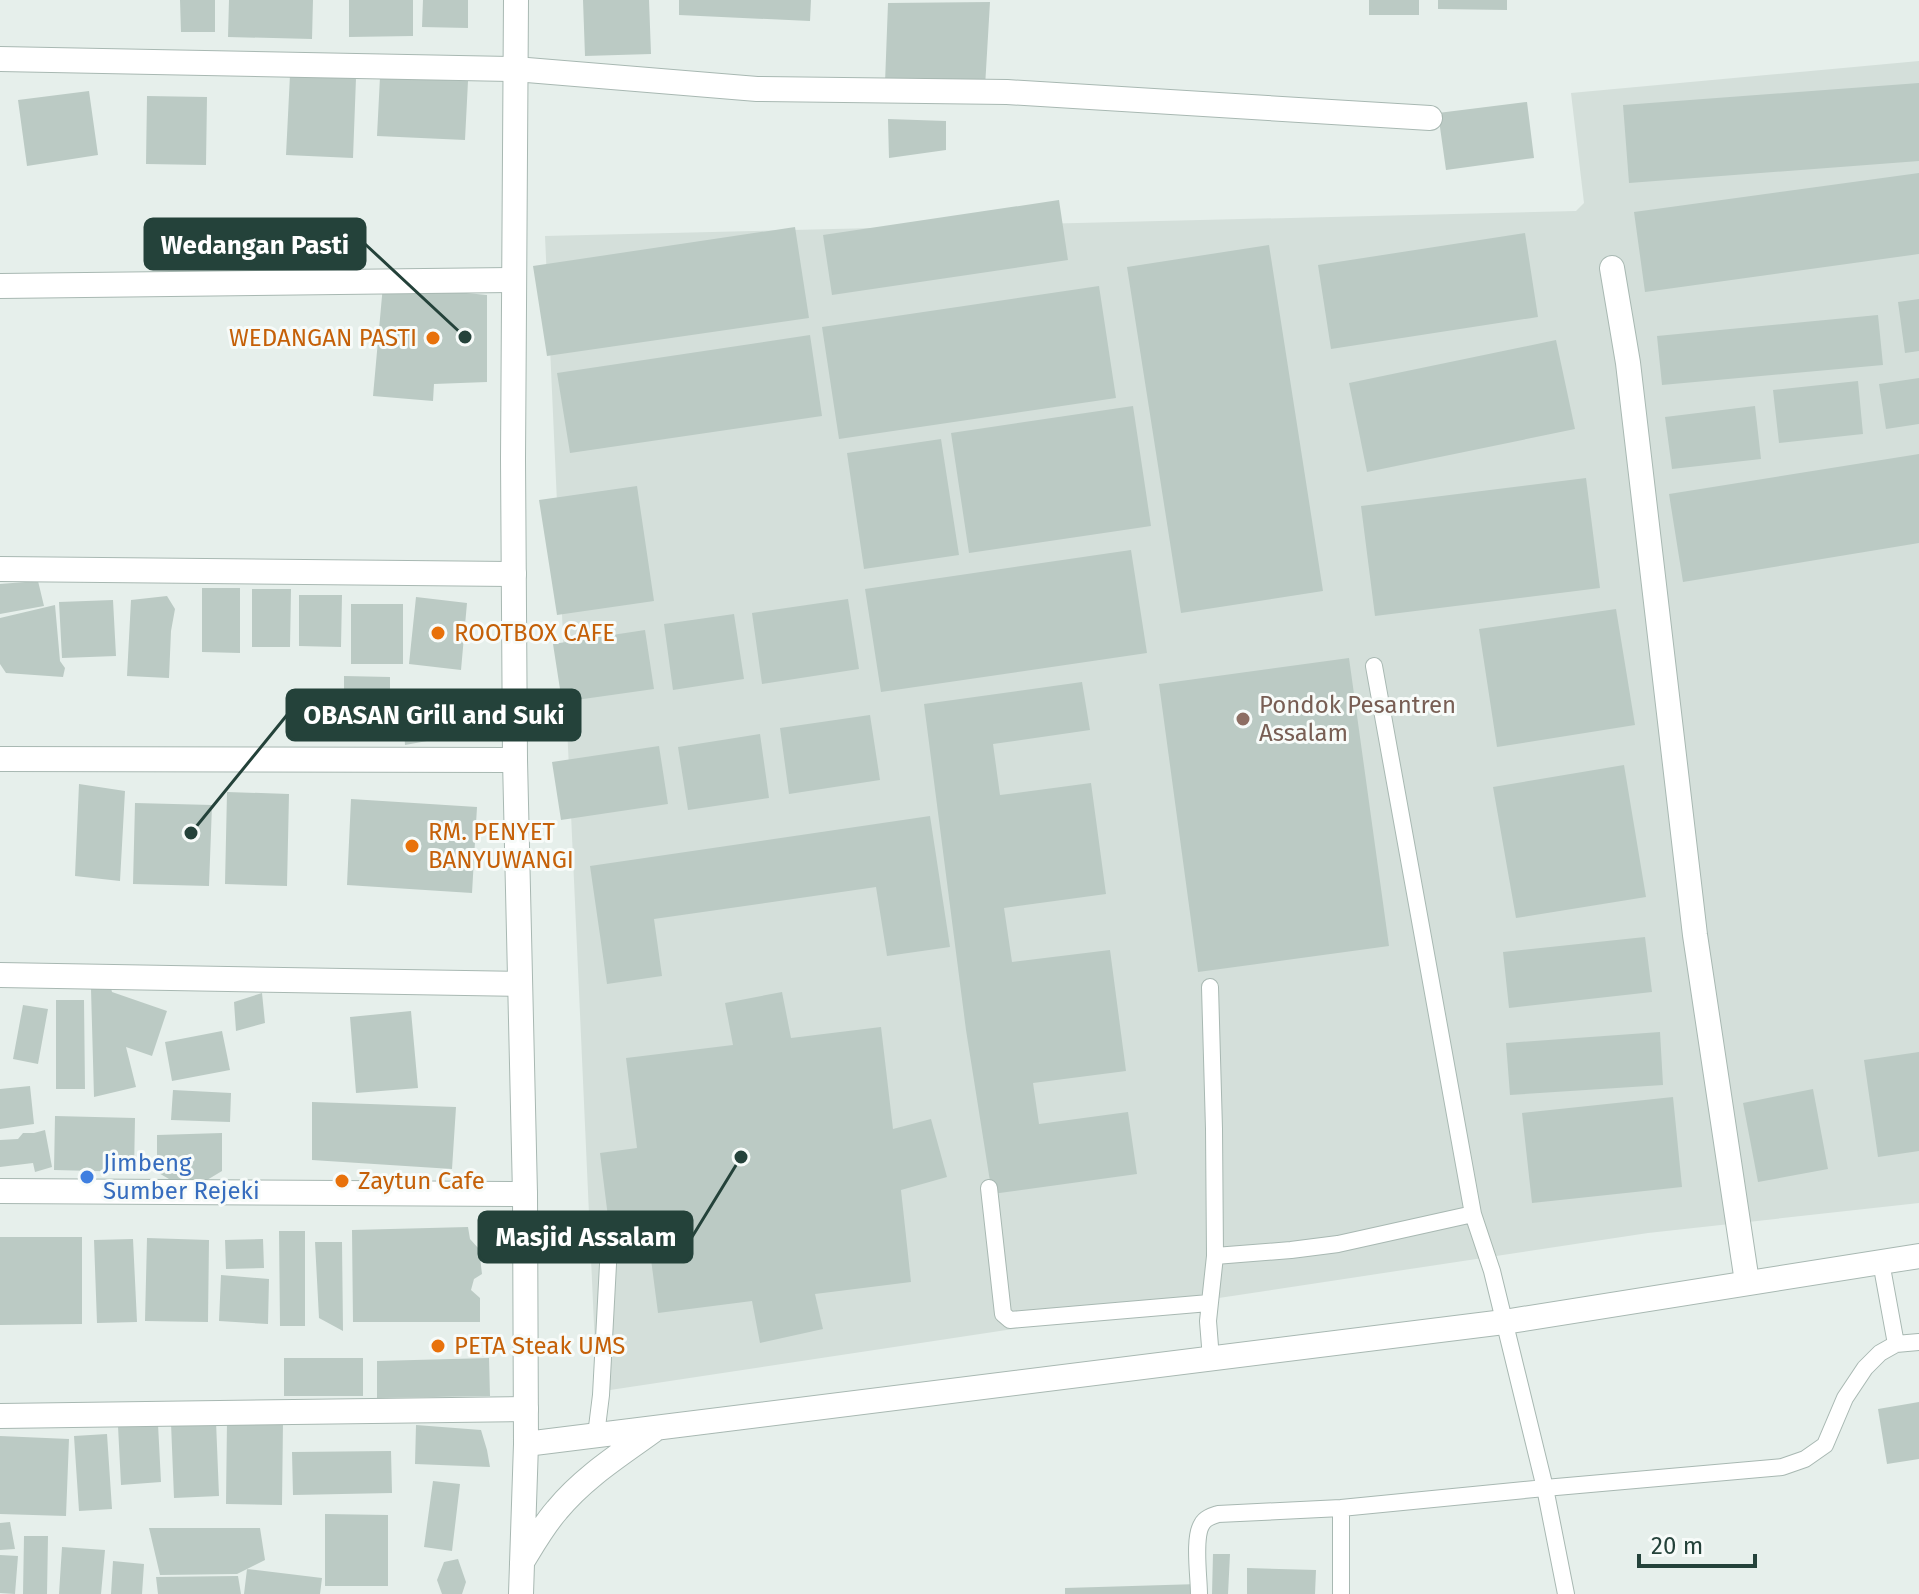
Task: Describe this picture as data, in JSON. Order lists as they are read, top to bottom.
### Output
{
  "places": [
    "Wedangan Pasti",
    "WEDANGAN PASTI",
    "ROOTBOX CAFE",
    "Pondok Pesantren Assalam",
    "OBASAN Grill and Suki",
    "RM. PENYET BANYUWANGI",
    "Masjid Assalam",
    "Jimbeng Sumber Rejeki",
    "Zaytun Cafe",
    "PETA Steak UMS"
  ],
  "scale_bar": "20 m"
}
